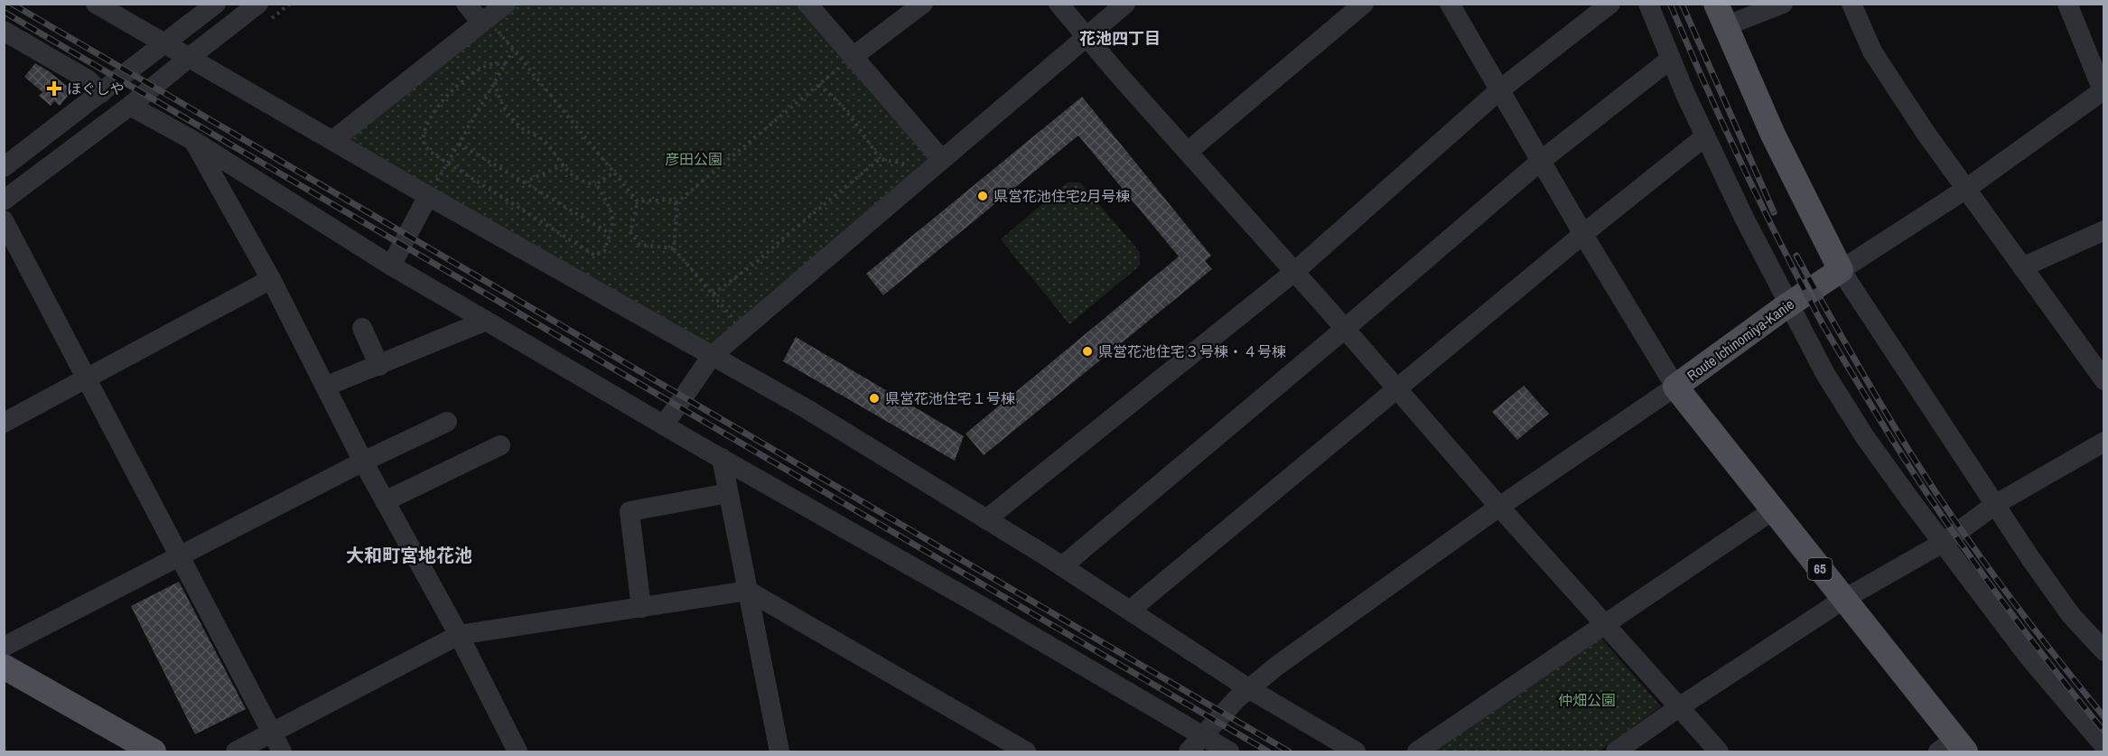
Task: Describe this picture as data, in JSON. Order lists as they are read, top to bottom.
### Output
{
  "streets": {
    "main road": ["Route Ichinomiya-Kanie", "65"]
  },
  "districts": ["花池四丁目", "大和町宮地花池"],
  "parks": ["彦田公園", "仲畑公園"],
  "places": {
    "health": ["ほぐしや"],
    "other": ["県営花池住宅2月号棟", "県営花池住宅３号棟・４号棟", "県営花池住宅１号棟"]
  }
}
